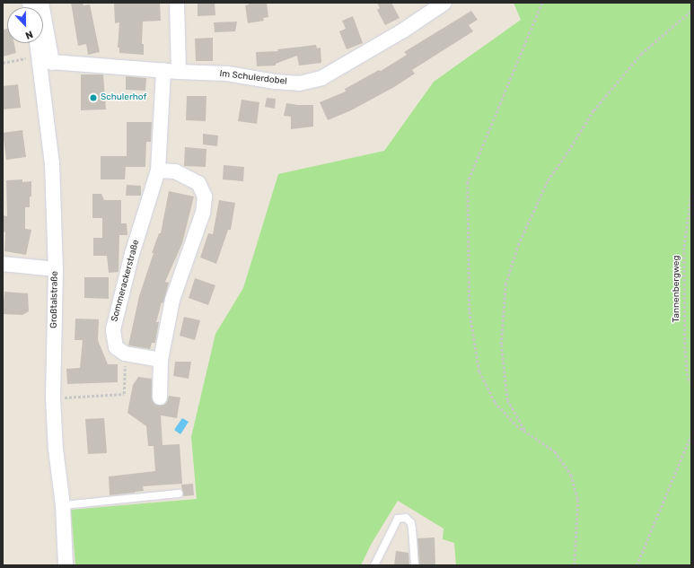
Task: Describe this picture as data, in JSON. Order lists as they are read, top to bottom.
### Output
{
  "streets": {
    "street": ["Im Schulerdobel", "Sommerackerstraße", "Großtalstraße"],
    "path": ["Tannenbergweg"]
  },
  "crossings": [
    ["Im Schulerdobel", "Sommerackerstraße"],
    ["Im Schulerdobel", "Großtalstraße"]
  ],
  "places": ["Schulerhof"],
  "north": "bottom"
}
